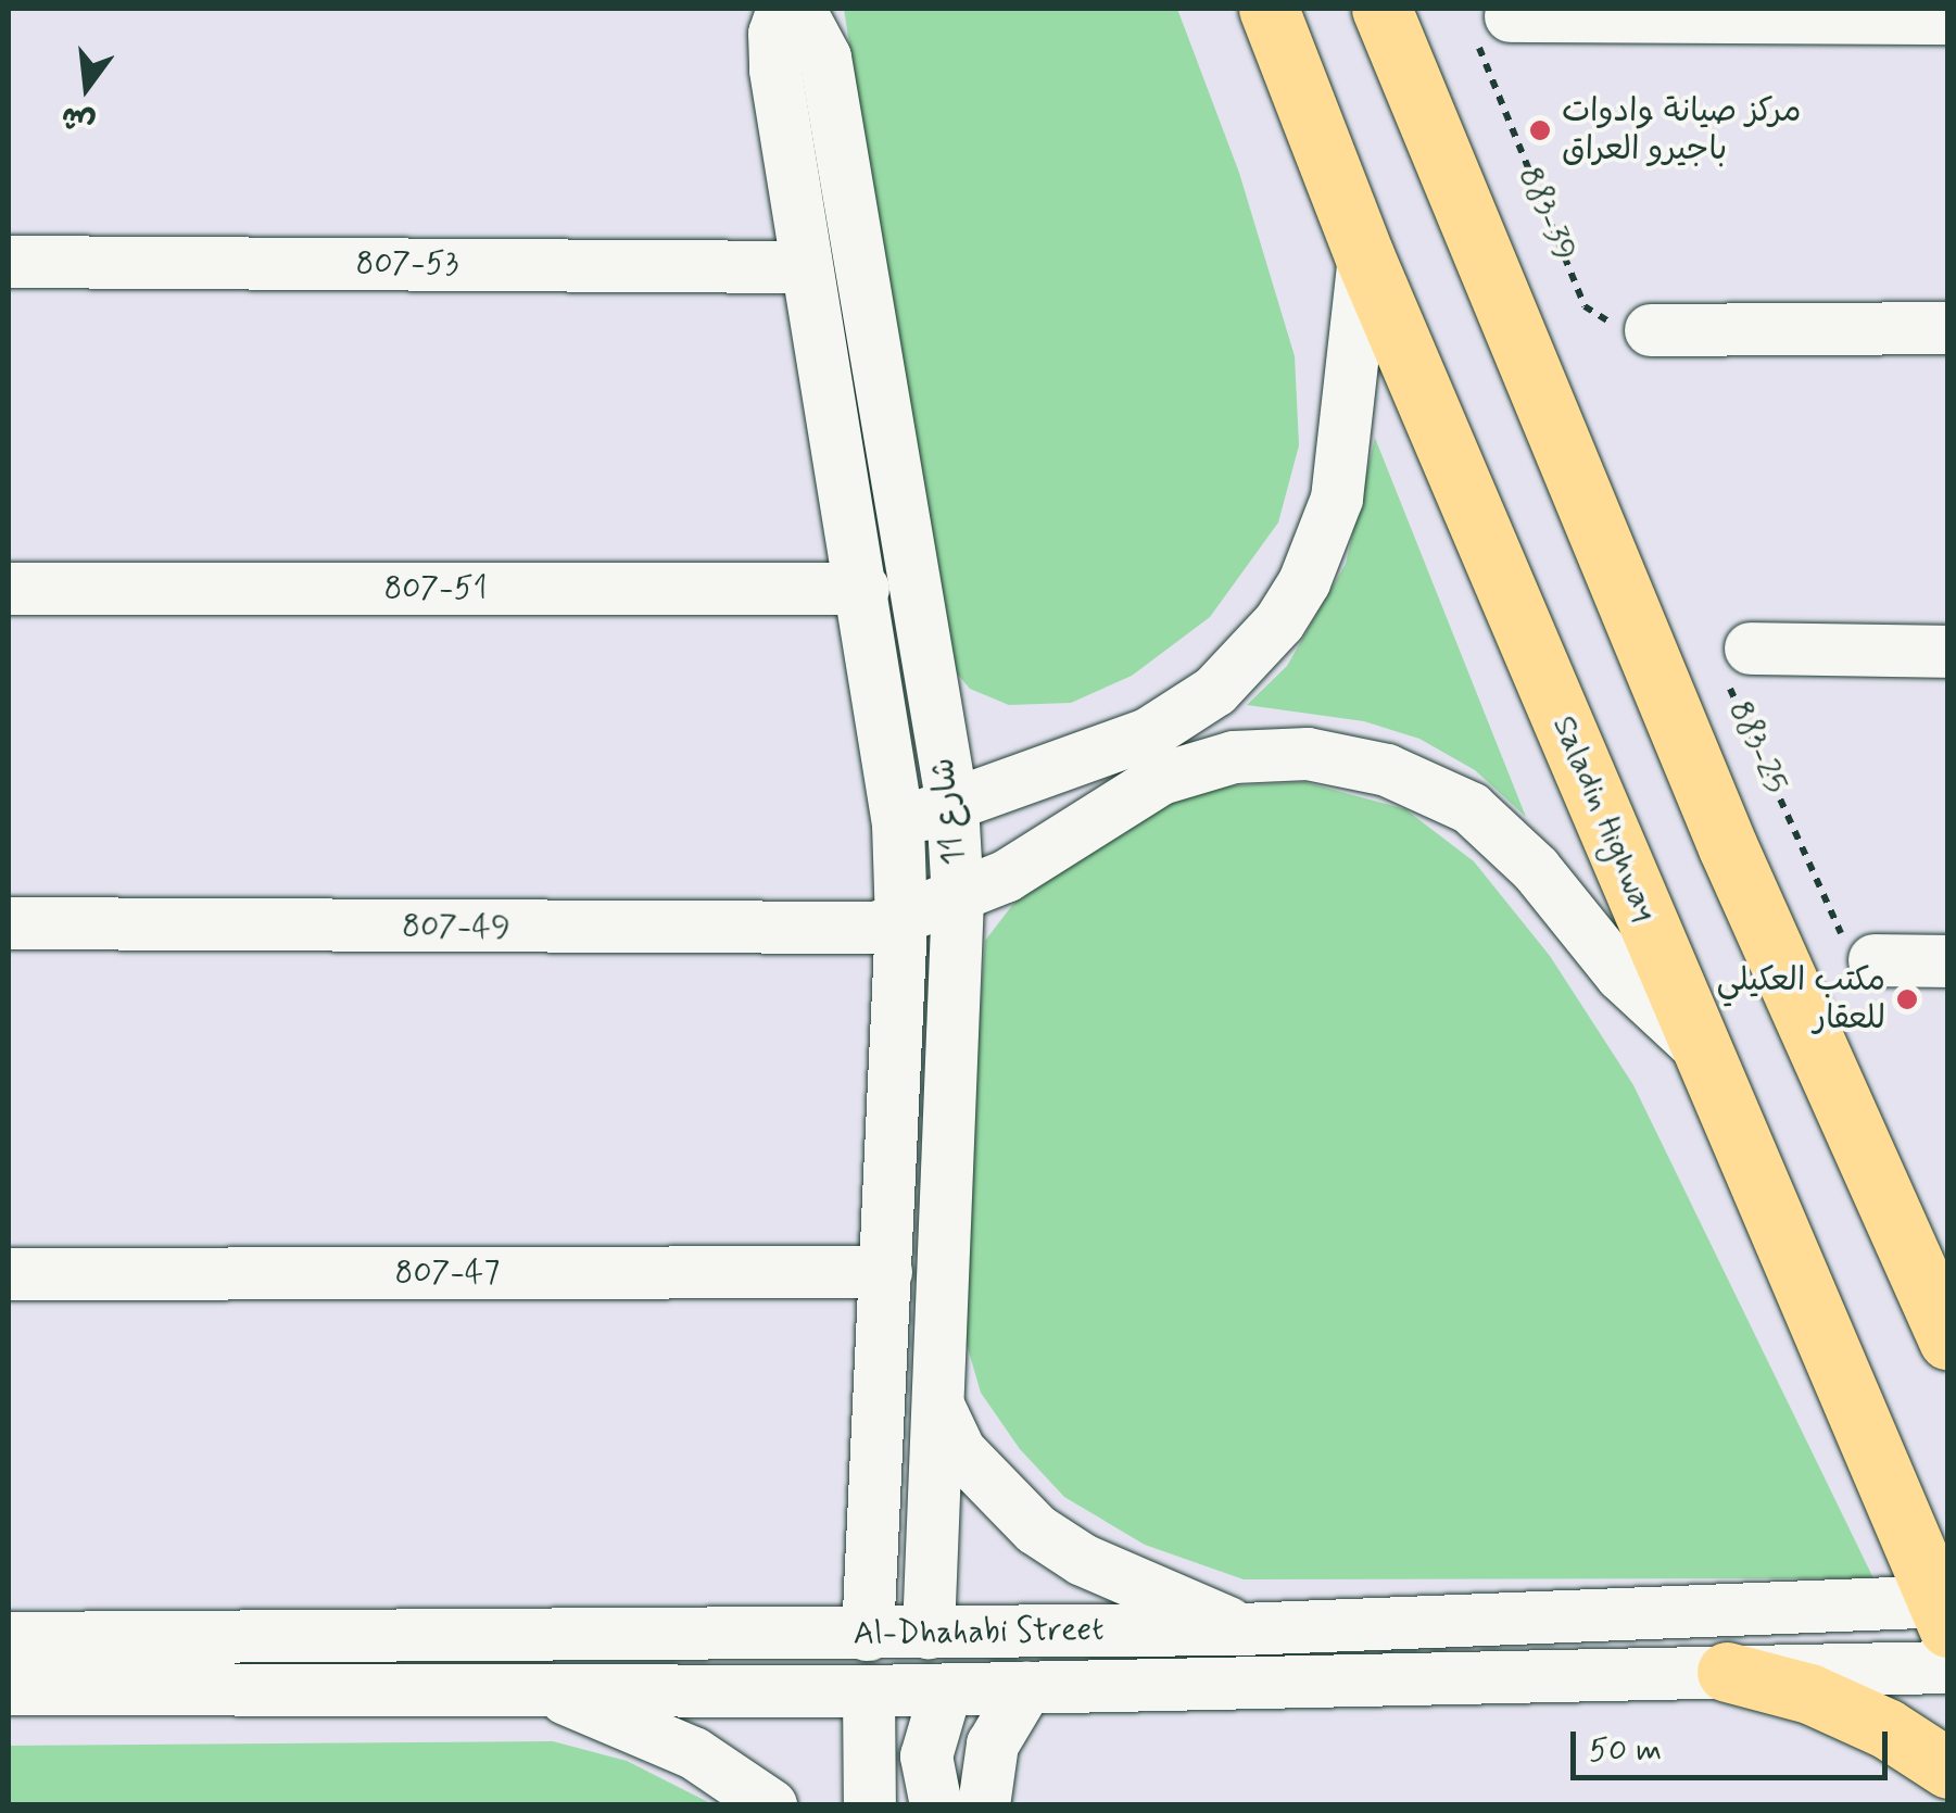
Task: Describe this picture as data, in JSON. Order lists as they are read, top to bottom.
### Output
{
  "streets": {
    "main road": ["Saladin Highway"],
    "street": [
      "807-53",
      "807-51",
      "883-25",
      "شارع 11",
      "807-49",
      "807-47",
      "Al-Dhahabi Street"
    ],
    "path": ["883-39"]
  },
  "crossings": [
    ["807-53", "شارع 11"],
    ["807-51", "شارع 11"],
    ["شارع 11", "807-49"],
    ["شارع 11", "807-47"],
    ["شارع 11", "Al-Dhahabi Street"],
    ["Saladin Highway", "807-49"],
    ["Saladin Highway", "Al-Dhahabi Street"]
  ],
  "places": ["مركز صيانة وادوات باجيرو العراق", "مكتب العكيلي للعقار"],
  "scale_bar": "50 m",
  "north": "bottom"
}
